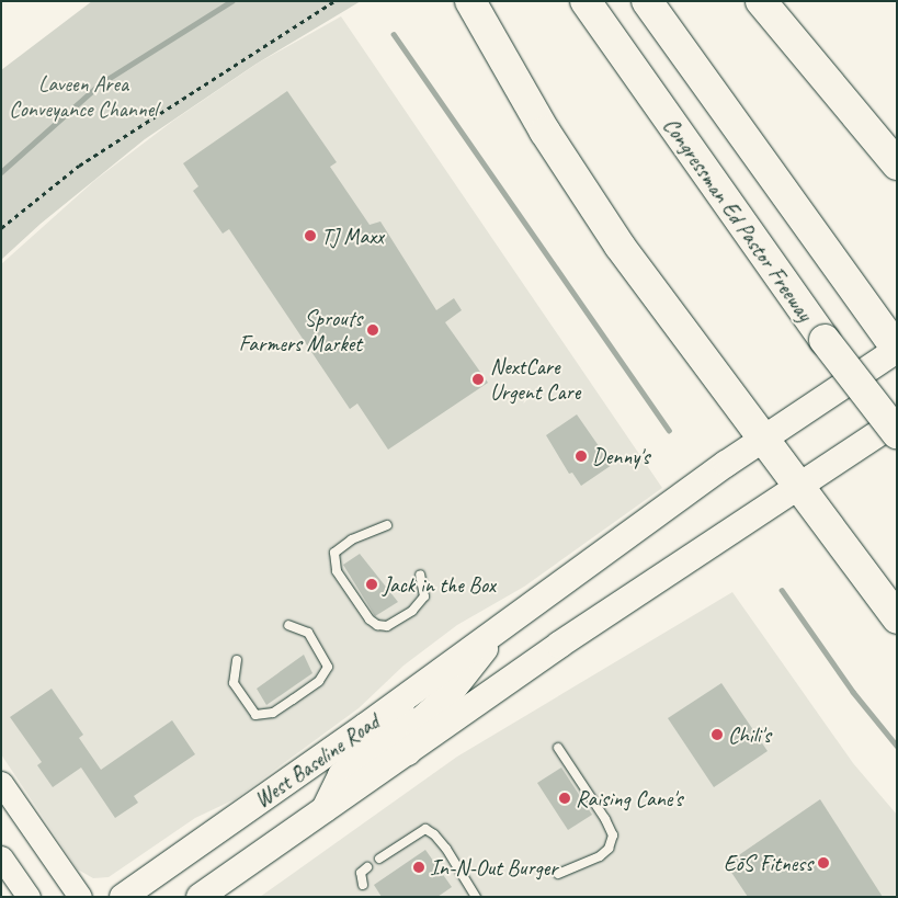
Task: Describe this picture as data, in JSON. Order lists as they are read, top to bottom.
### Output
{
  "streets": {
    "highway": ["Congressman Ed Pastor Freeway"],
    "main road": ["West Baseline Road"]
  },
  "parks": ["Laveen Area Conveyance Channel"],
  "places": [
    "TJ Maxx",
    "Sprouts Farmers Market",
    "NextCare Urgent Care",
    "Denny's",
    "Jack in the Box",
    "Chili's",
    "Raising Cane's",
    "EōS Fitness",
    "In-N-Out Burger"
  ]
}
